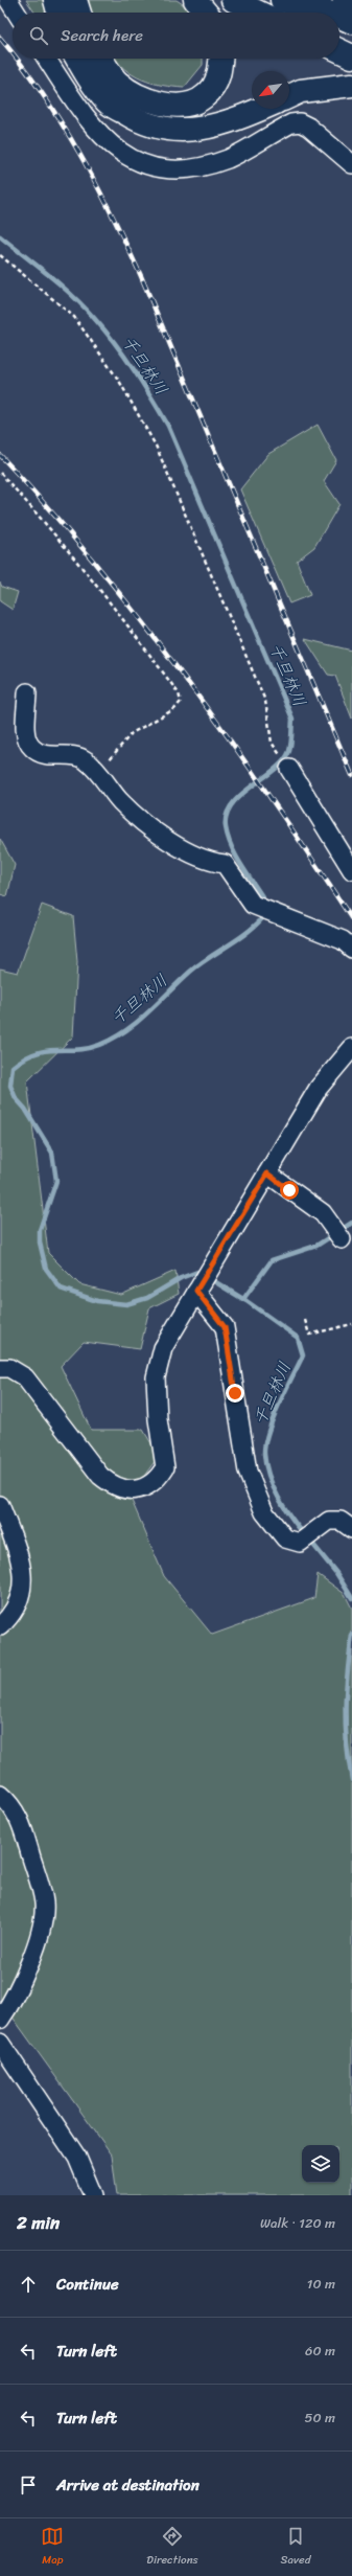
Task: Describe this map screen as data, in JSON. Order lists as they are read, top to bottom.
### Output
{
  "water": ["千旦林川"],
  "north": "bottom left",
  "page": {
    "search": "Search here",
    "heading": ["2 min", "Walk · 120 m"],
    "list": [
      ["Continue", "10 m"],
      ["Turn left", "60 m"],
      ["Turn left", "50 m"],
      "Arrive at destination"
    ],
    "nav": ["Map", "Directions", "Saved"]
  }
}
